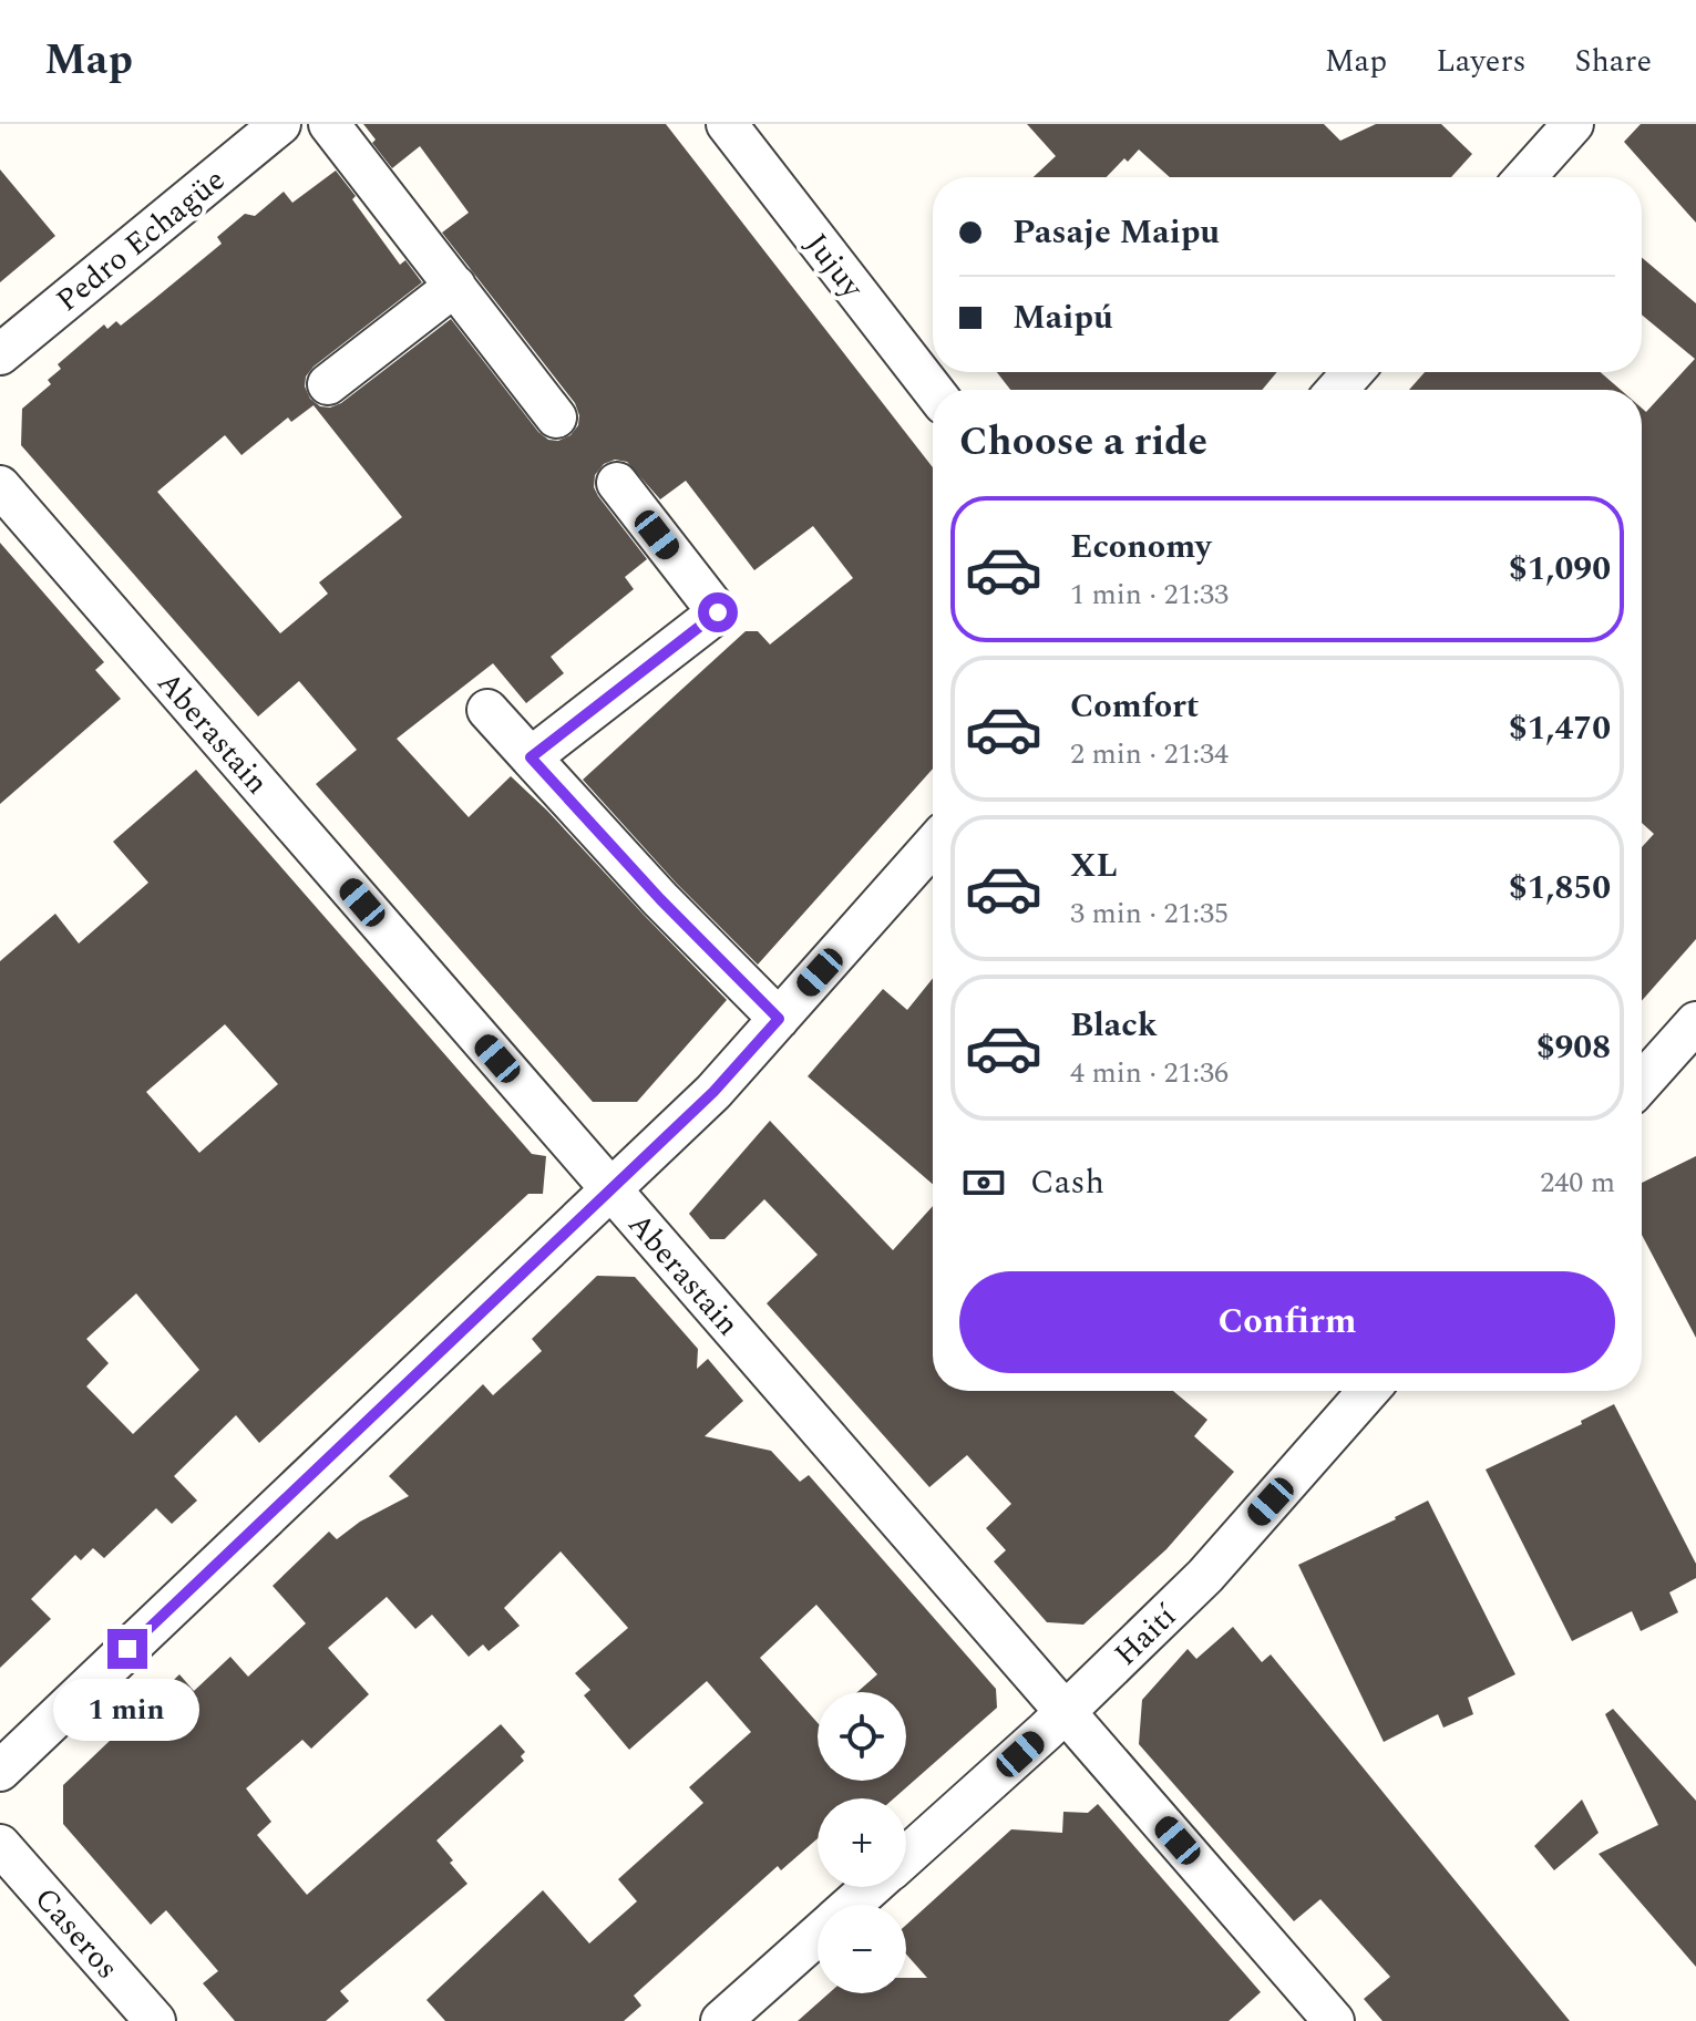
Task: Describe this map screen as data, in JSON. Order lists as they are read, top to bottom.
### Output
{
  "streets": {
    "street": [
      "Pedro Echagüe",
      "Jujuy",
      "Aberastain",
      "Haití",
      "Caseros"
    ]
  },
  "crossings": [
    ["Aberastain", "Haití"]
  ],
  "page": {
    "header": "Map",
    "nav": ["Map", "Layers", "Share"],
    "banner": ["Pasaje Maipu", "Maipú"],
    "heading": "Choose a ride",
    "list": [
      {
        "name": "Economy",
        "note": "1 min · 21:33",
        "value": "$1,090"
      },
      {
        "name": "Comfort",
        "note": "2 min · 21:34",
        "value": "$1,470"
      },
      {
        "name": "XL",
        "note": "3 min · 21:35",
        "value": "$1,850"
      },
      {
        "name": "Black",
        "note": "4 min · 21:36",
        "value": "$908"
      }
    ],
    "pay": ["Cash", "240 m"],
    "buttons": "Confirm",
    "bubble": "1 min",
    "map_buttons": ["+", "−"]
  }
}
